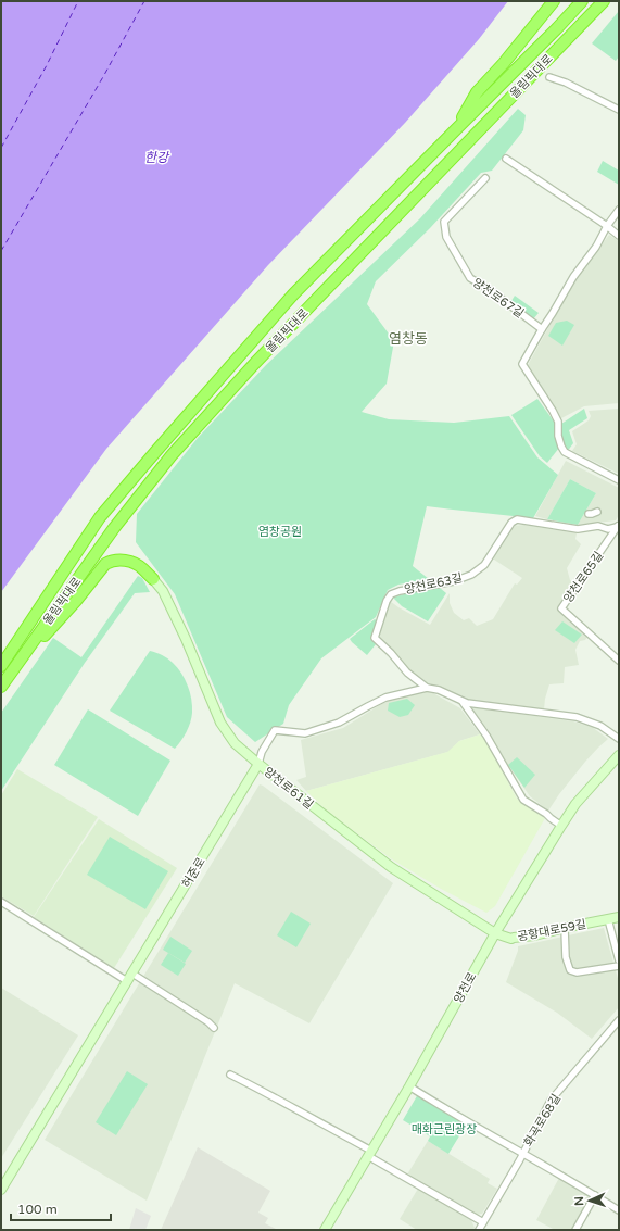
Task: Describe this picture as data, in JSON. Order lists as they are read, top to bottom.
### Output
{
  "streets": {
    "highway": ["올림픽대로"],
    "main road": [
      "양천로61길",
      "허준로",
      "공항대로59길",
      "양천로"
    ],
    "street": [
      "양천로67길",
      "양천로65길",
      "양천로63길",
      "화곡로68길"
    ]
  },
  "crossings": [
    ["양천로65길", "양천로63길"],
    ["양천로63길", "양천로61길"],
    ["양천로63길", "허준로"],
    ["양천로61길", "허준로"],
    ["양천로61길", "공항대로59길"],
    ["양천로61길", "양천로"],
    ["공항대로59길", "양천로"]
  ],
  "districts": ["염창동"],
  "water": ["한강"],
  "parks": ["염창공원", "매화근린광장"],
  "scale_bar": "100 m",
  "north": "left"
}
